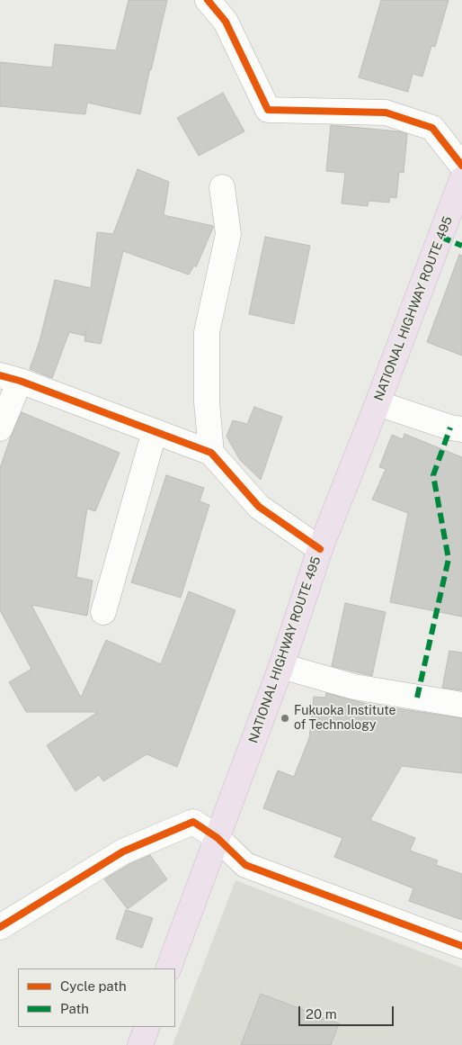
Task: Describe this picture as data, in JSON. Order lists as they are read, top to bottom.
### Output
{
  "streets": {
    "highway": ["NATIONAL HIGHWAY ROUTE 495"]
  },
  "places": ["Fukuoka Institute of Technology"],
  "legend": ["Cycle path", "Path"],
  "scale_bar": "20 m"
}
